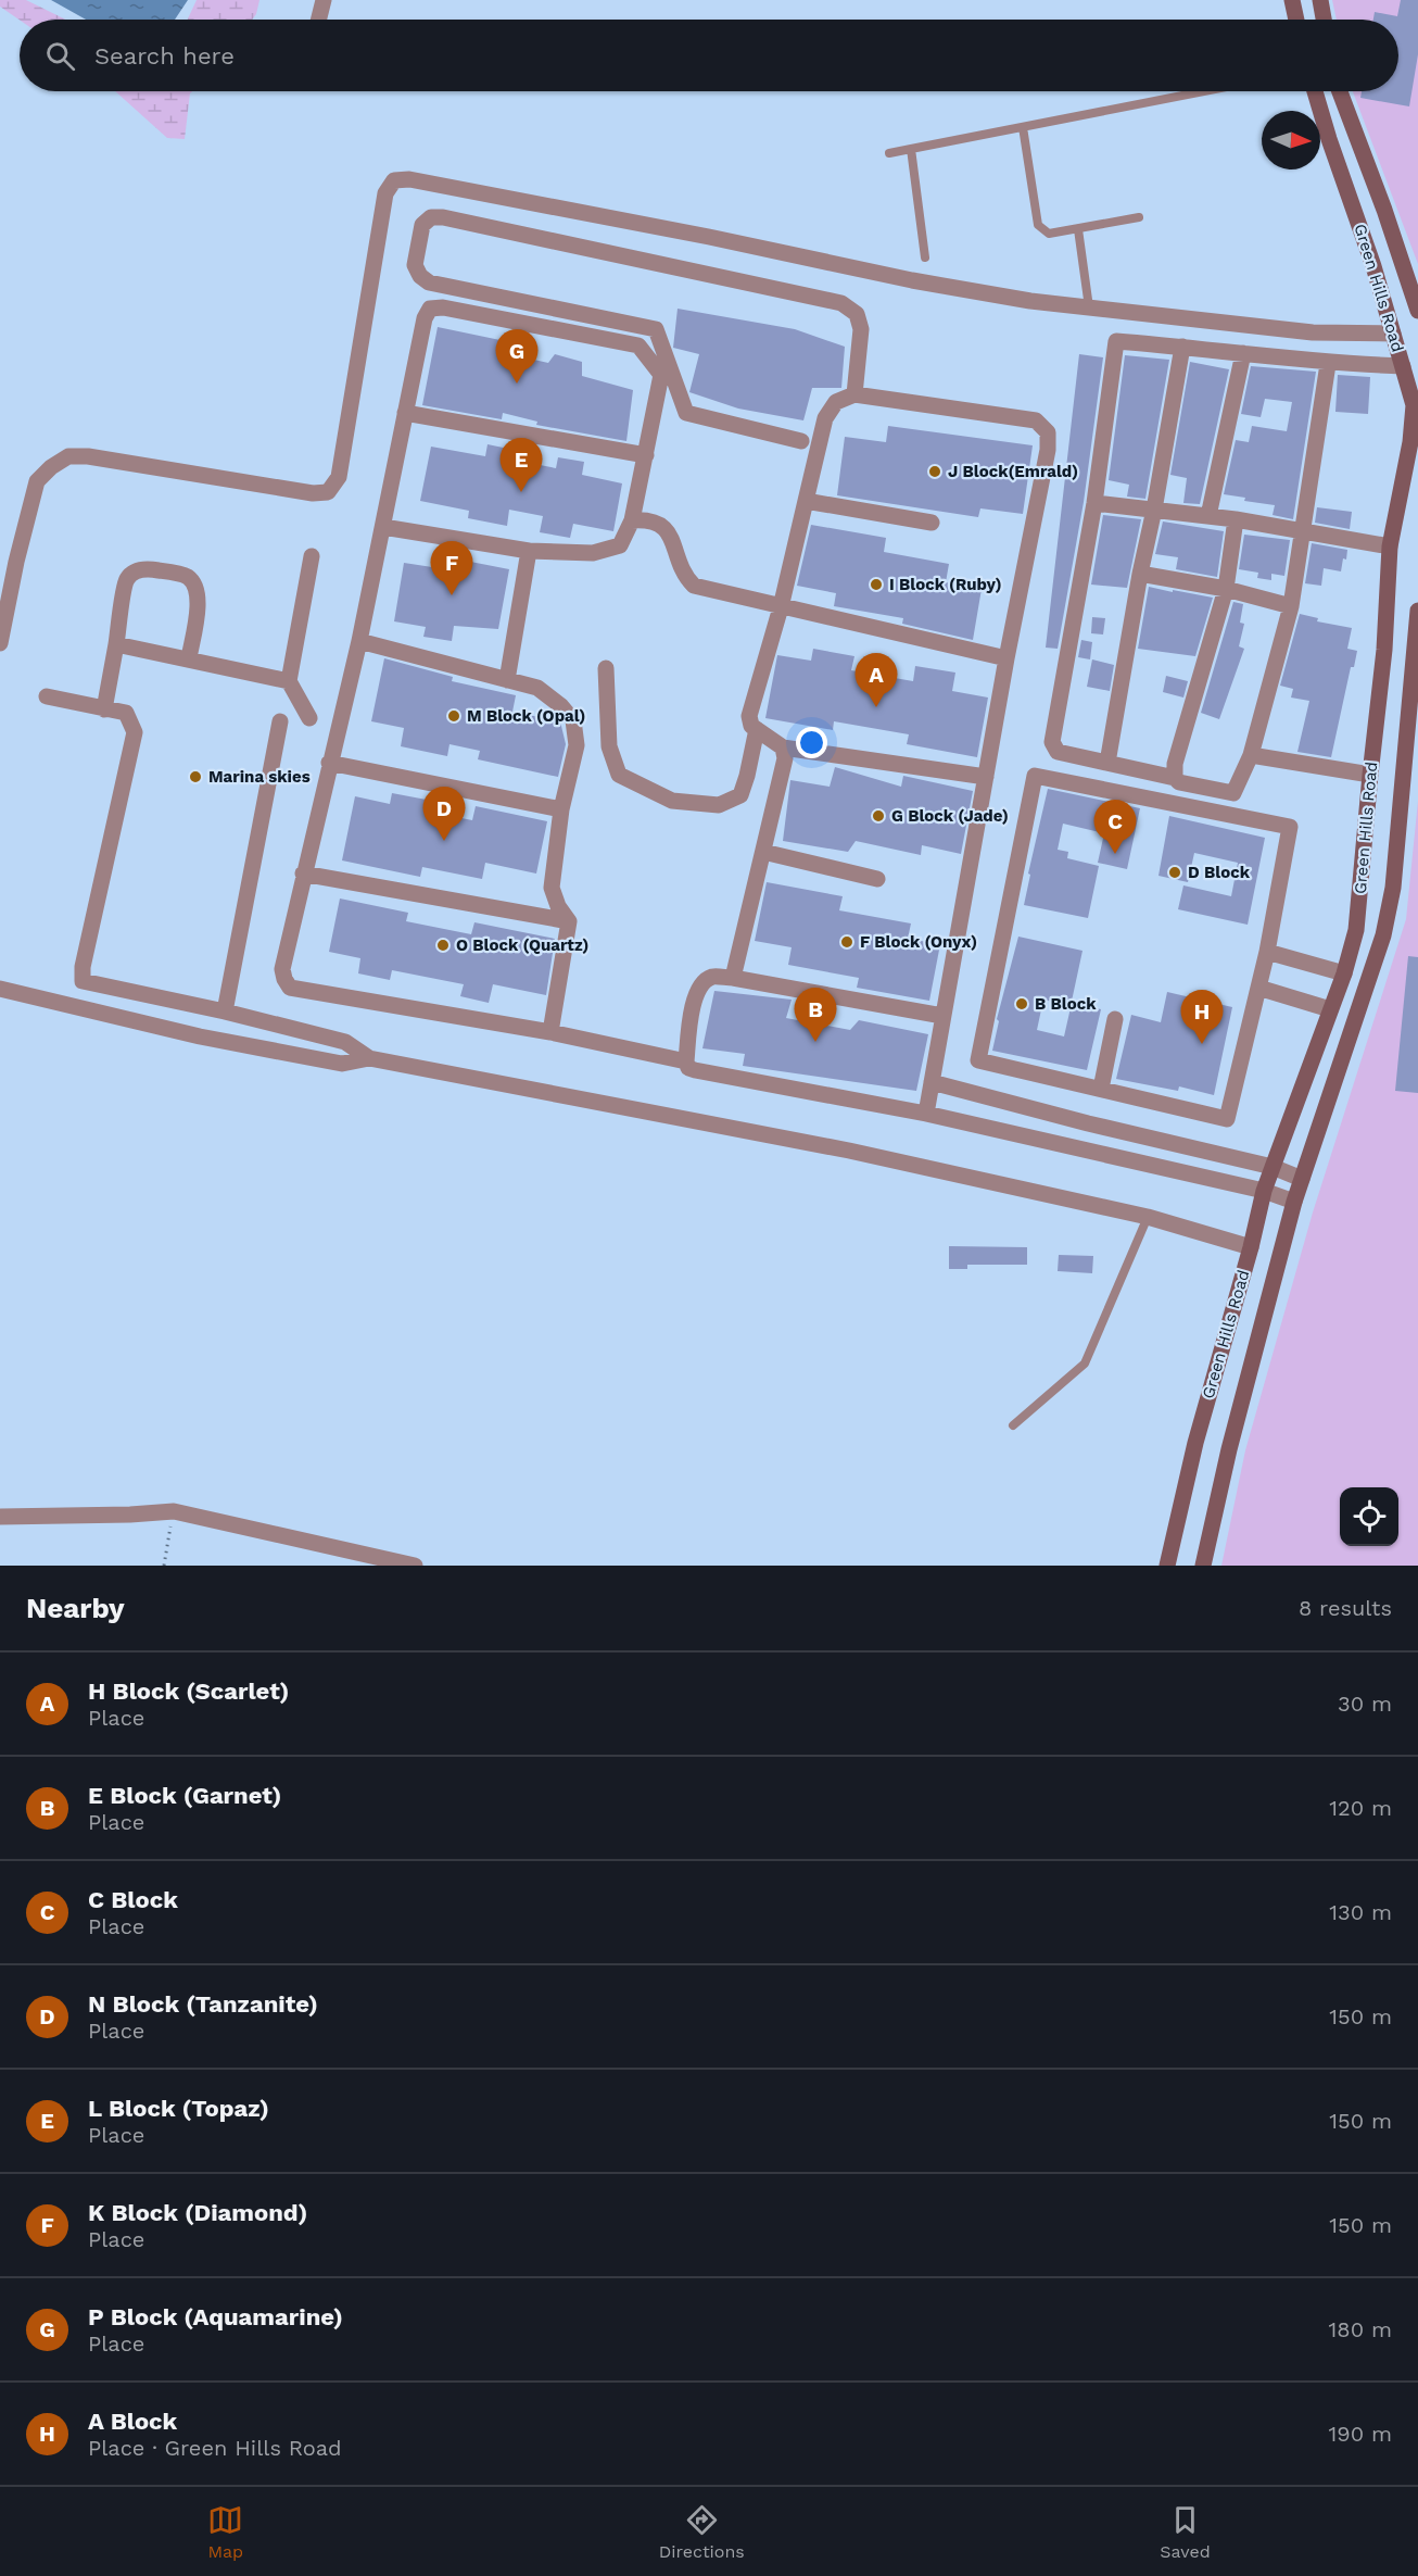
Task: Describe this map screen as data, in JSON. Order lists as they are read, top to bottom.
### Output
{
  "streets": {
    "street": ["Green Hills Road"]
  },
  "places": [
    "J Block(Emrald)",
    "I Block (Ruby)",
    "M Block (Opal)",
    "Marina skies",
    "G Block (Jade)",
    "D Block",
    "F Block (Onyx)",
    "O Block (Quartz)",
    "B Block"
  ],
  "north": "right",
  "page": {
    "search": "Search here",
    "pins": [
      "G",
      "E",
      "F",
      "A",
      "D",
      "C",
      "B",
      "H"
    ],
    "heading": ["Nearby", "8 results"],
    "list": [
      {
        "mark": "A",
        "name": "H Block (Scarlet)",
        "note": "Place",
        "value": "30 m"
      },
      {
        "mark": "B",
        "name": "E Block (Garnet)",
        "note": "Place",
        "value": "120 m"
      },
      {
        "mark": "C",
        "name": "C Block",
        "note": "Place",
        "value": "130 m"
      },
      {
        "mark": "D",
        "name": "N Block (Tanzanite)",
        "note": "Place",
        "value": "150 m"
      },
      {
        "mark": "E",
        "name": "L Block (Topaz)",
        "note": "Place",
        "value": "150 m"
      },
      {
        "mark": "F",
        "name": "K Block (Diamond)",
        "note": "Place",
        "value": "150 m"
      },
      {
        "mark": "G",
        "name": "P Block (Aquamarine)",
        "note": "Place",
        "value": "180 m"
      },
      {
        "mark": "H",
        "name": "A Block",
        "note": "Place · Green Hills Road",
        "value": "190 m"
      }
    ],
    "nav": ["Map", "Directions", "Saved"]
  }
}
